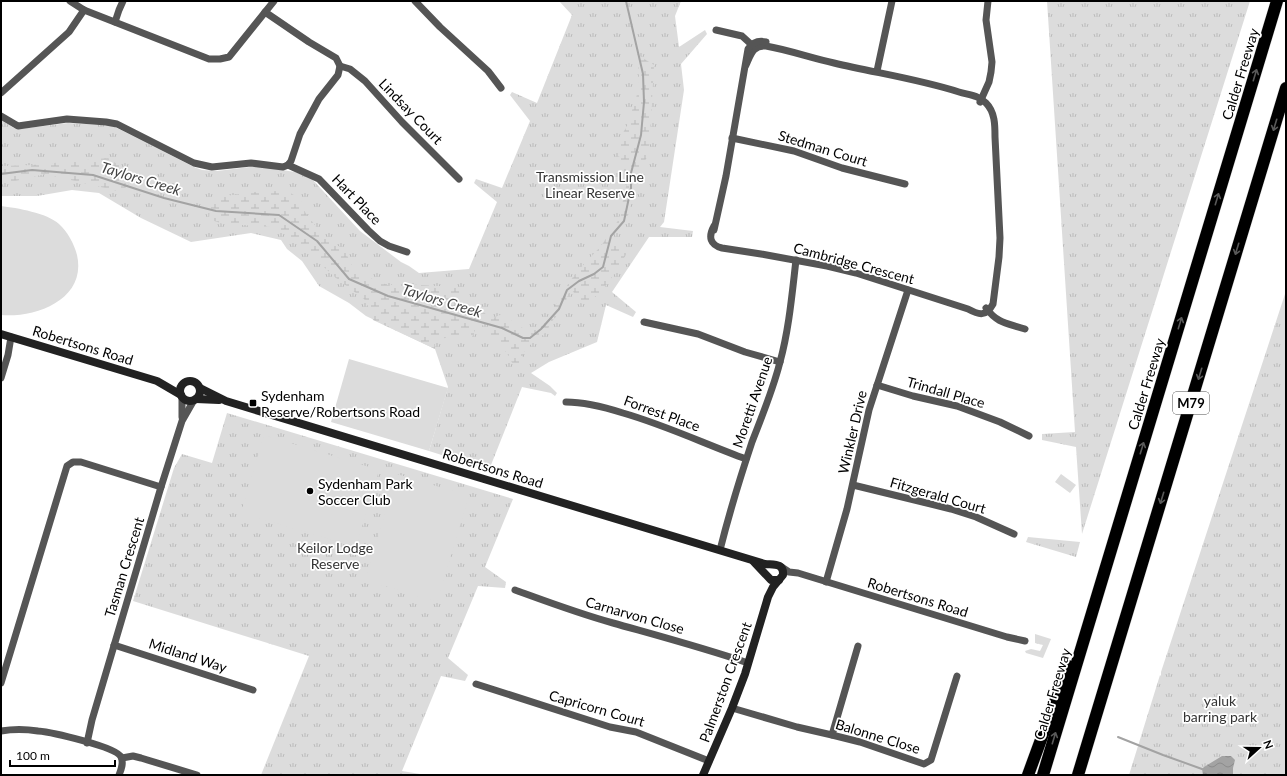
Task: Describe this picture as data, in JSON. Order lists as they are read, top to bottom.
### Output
{
  "streets": {
    "highway": ["Calder Freeway", "M79"],
    "street": [
      "Lindsay Court",
      "Stedman Court",
      "Hart Place",
      "Cambridge Crescent",
      "Robertsons Road",
      "Trindall Place",
      "Moretti Avenue",
      "Forrest Place",
      "Winkler Drive",
      "Fitzgerald Court",
      "Tasman Crescent",
      "Carnarvon Close",
      "Midland Way",
      "Palmerston Crescent",
      "Capricorn Court",
      "Balonne Close"
    ]
  },
  "crossings": [
    ["Stedman Court", "Cambridge Crescent"],
    ["Cambridge Crescent", "Moretti Avenue"],
    ["Cambridge Crescent", "Winkler Drive"],
    ["Robertsons Road", "Moretti Avenue"],
    ["Robertsons Road", "Winkler Drive"],
    ["Robertsons Road", "Tasman Crescent"],
    ["Robertsons Road", "Palmerston Crescent"],
    ["Trindall Place", "Winkler Drive"],
    ["Moretti Avenue", "Forrest Place"],
    ["Winkler Drive", "Fitzgerald Court"],
    ["Tasman Crescent", "Midland Way"],
    ["Carnarvon Close", "Palmerston Crescent"],
    ["Palmerston Crescent", "Capricorn Court"],
    ["Palmerston Crescent", "Balonne Close"]
  ],
  "water": ["Taylors Creek"],
  "parks": ["Transmission Line Linear Reserve", "Keilor Lodge Reserve", "yaluk barring park"],
  "places": {
    "transit": ["Sydenham Reserve/Robertsons Road"],
    "other": ["Sydenham Park Soccer Club"]
  },
  "scale_bar": "100 m",
  "north": "right"
}
